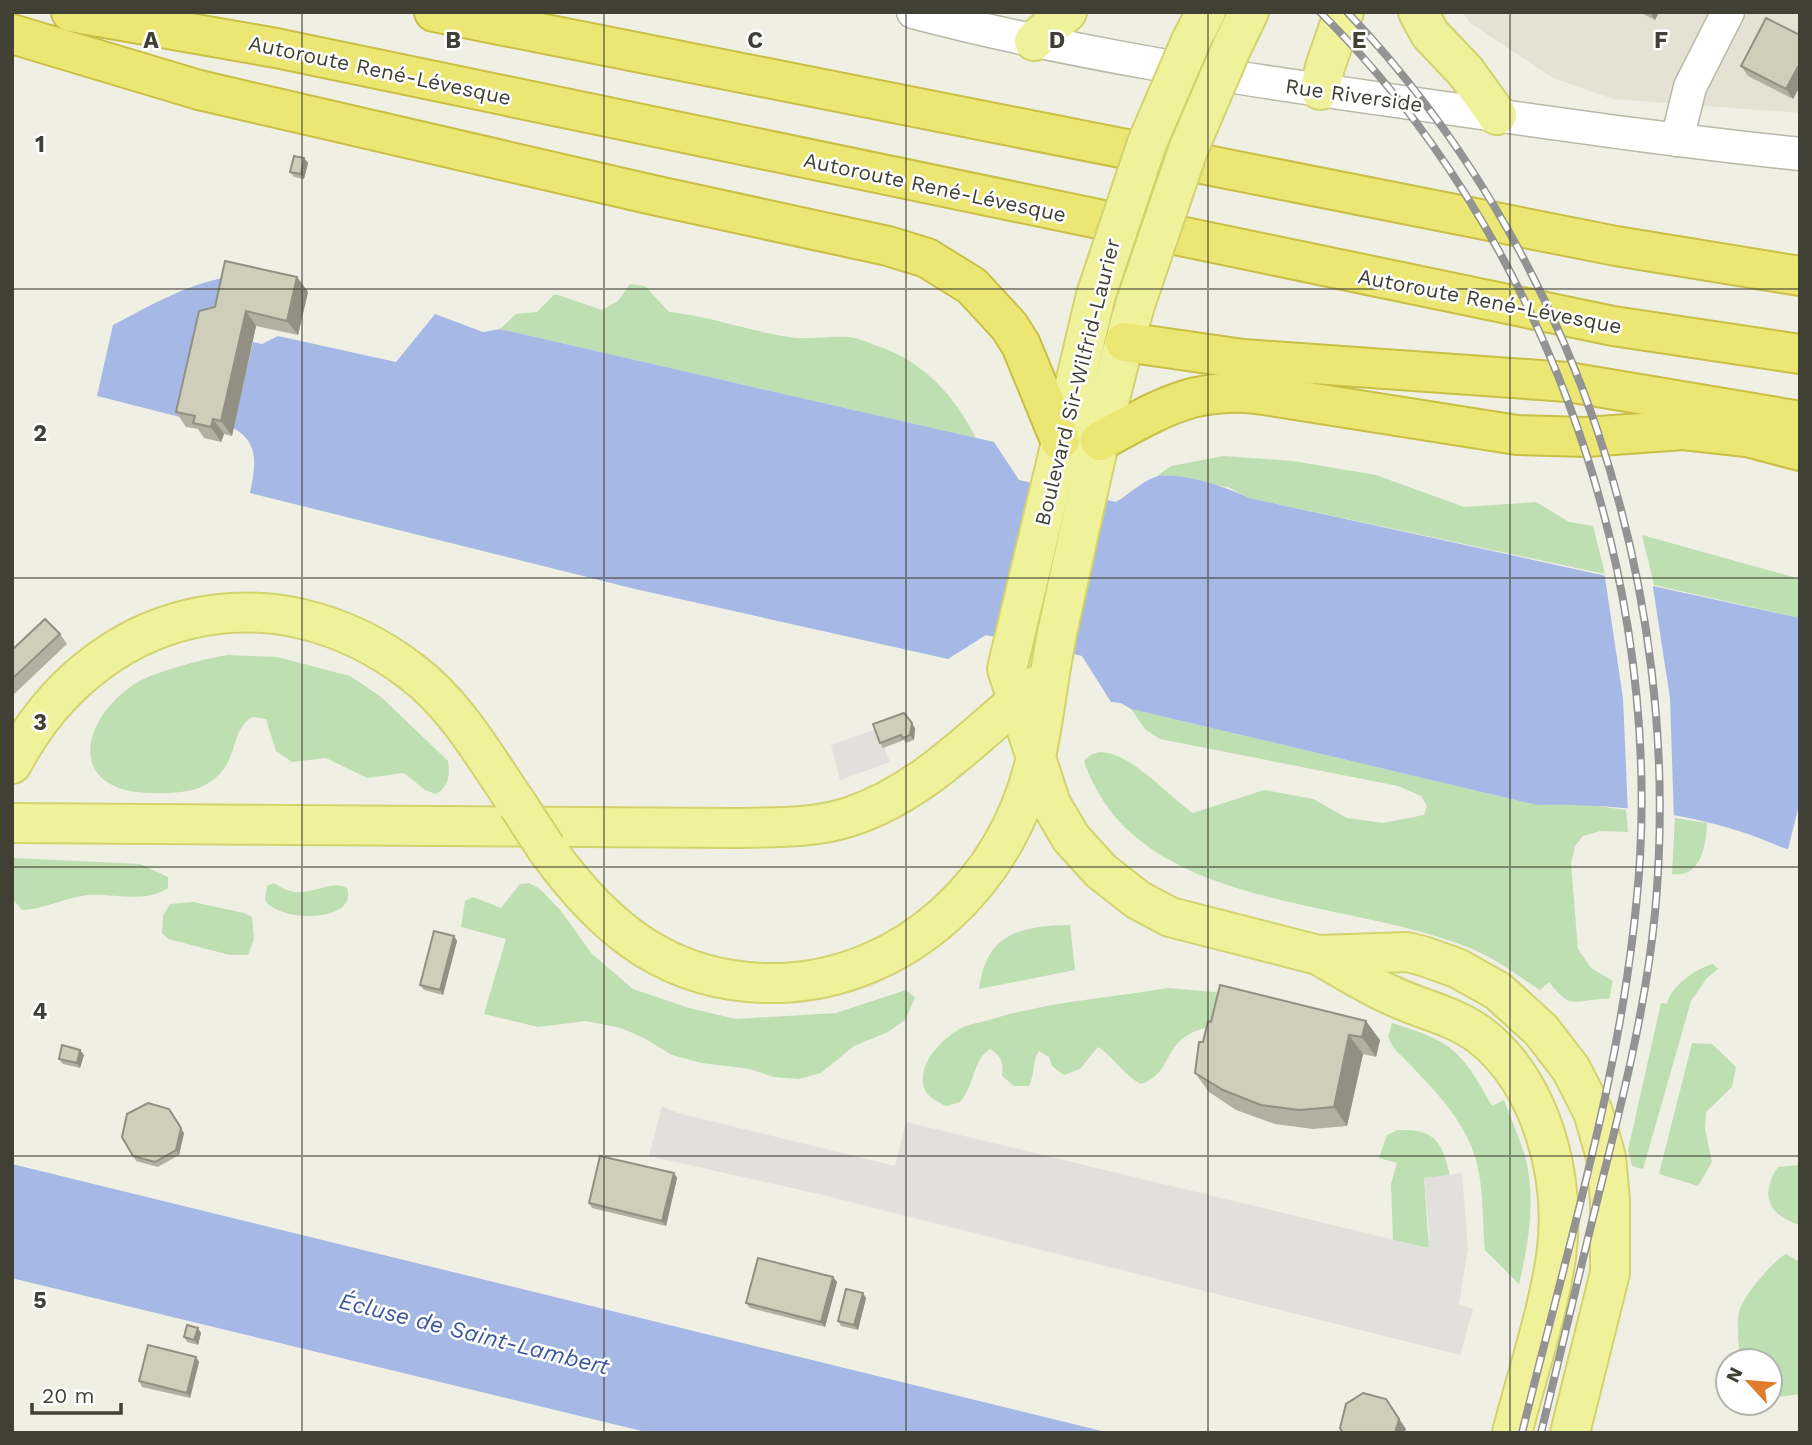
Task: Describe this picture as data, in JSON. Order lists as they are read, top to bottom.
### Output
{
  "streets": {
    "highway": ["Autoroute René-Lévesque"],
    "main road": ["Boulevard Sir-Wilfrid-Laurier"],
    "street": ["Rue Riverside"]
  },
  "water": ["Écluse de Saint-Lambert"],
  "scale_bar": "20 m",
  "north": "top left",
  "grid": {
    "columns": [
      "A",
      "B",
      "C",
      "D",
      "E",
      "F"
    ],
    "rows": [
      "1",
      "2",
      "3",
      "4",
      "5"
    ]
  }
}
